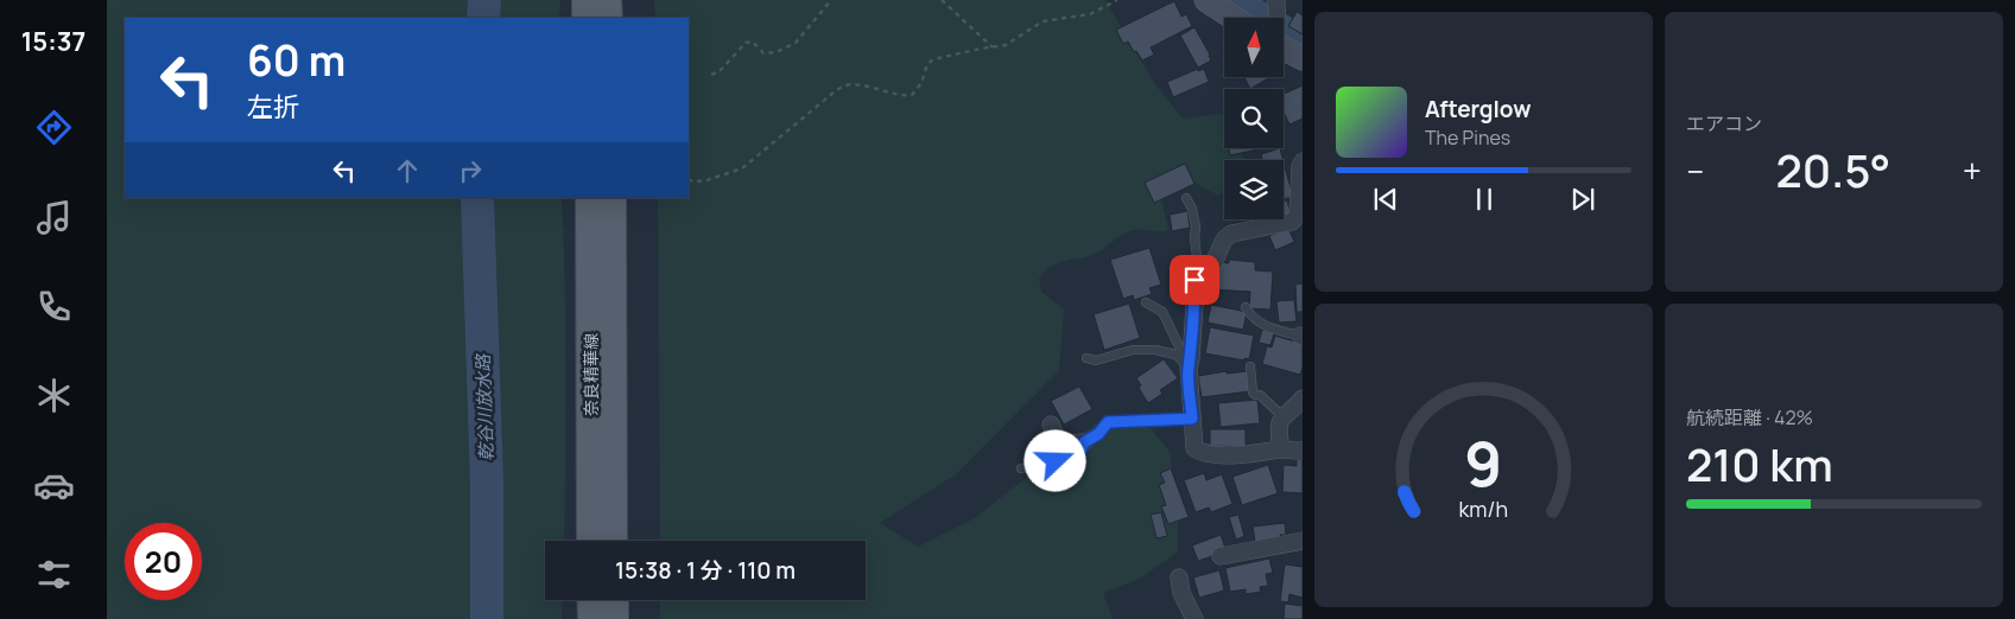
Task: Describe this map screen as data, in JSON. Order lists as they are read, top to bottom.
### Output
{
  "streets": {
    "main road": ["奈良精華線"]
  },
  "water": ["乾谷川放水路"],
  "north": "top",
  "page": {
    "tabs": "15:37",
    "tile": [
      "エアコン",
      ["航続距離 · 42%", "210 km"]
    ],
    "turn": ["60 m", "左折"],
    "song": ["Afterglow", "The Pines"],
    "heat": ["−", "20.5°", "+"],
    "limit": "20",
    "trip": "15:38 · 1 分 · 110 m",
    "gauge": ["9", "km/h"]
  }
}
